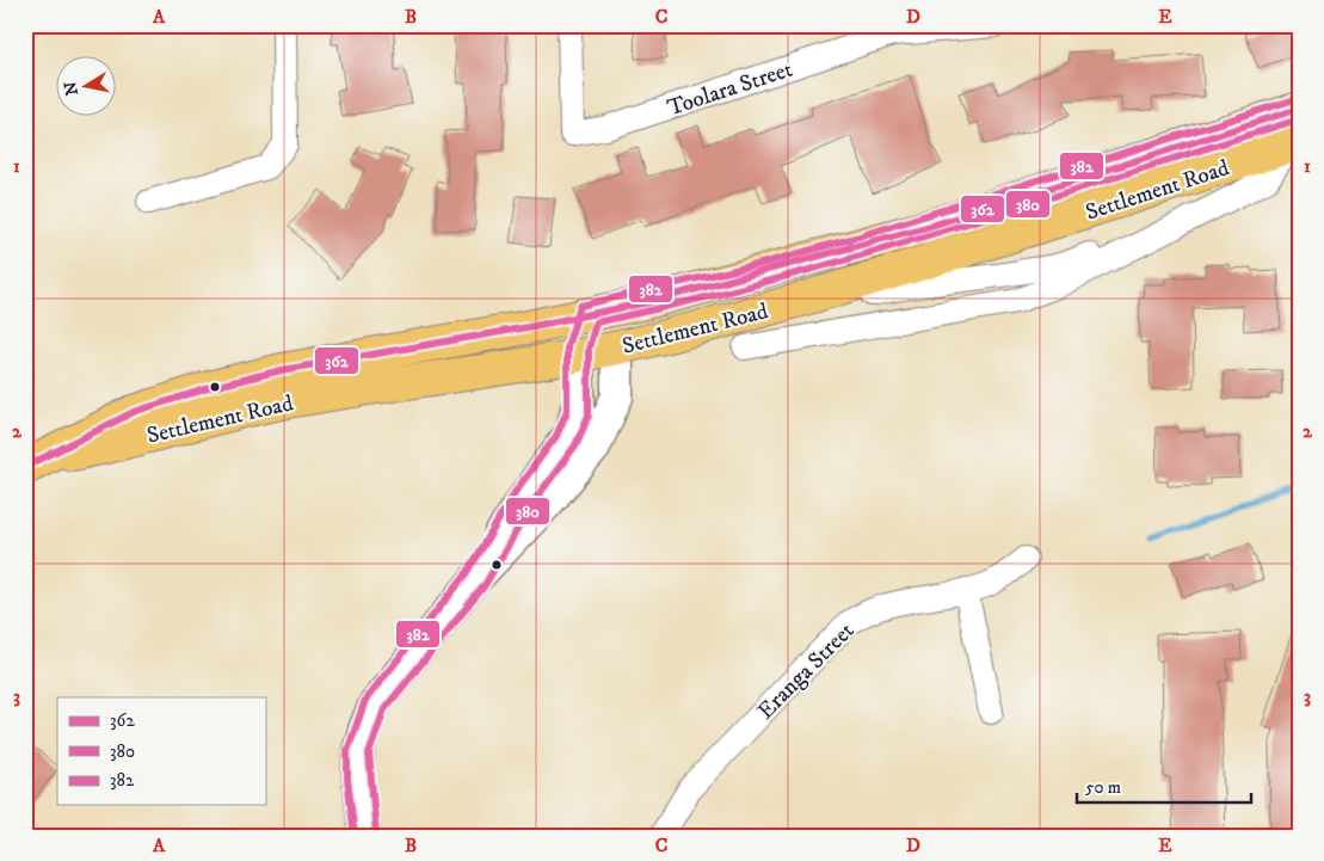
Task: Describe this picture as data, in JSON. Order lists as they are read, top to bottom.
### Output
{
  "streets": {
    "main road": ["Settlement Road"],
    "street": ["Toolara Street", "Eranga Street"]
  },
  "lines": ["transit line 382", "transit line 362", "transit line 380"],
  "legend": ["362", "380", "382"],
  "scale_bar": "50 m",
  "north": "left",
  "grid": {
    "columns": [
      "A",
      "B",
      "C",
      "D",
      "E"
    ],
    "rows": ["1", "2", "3"]
  }
}
